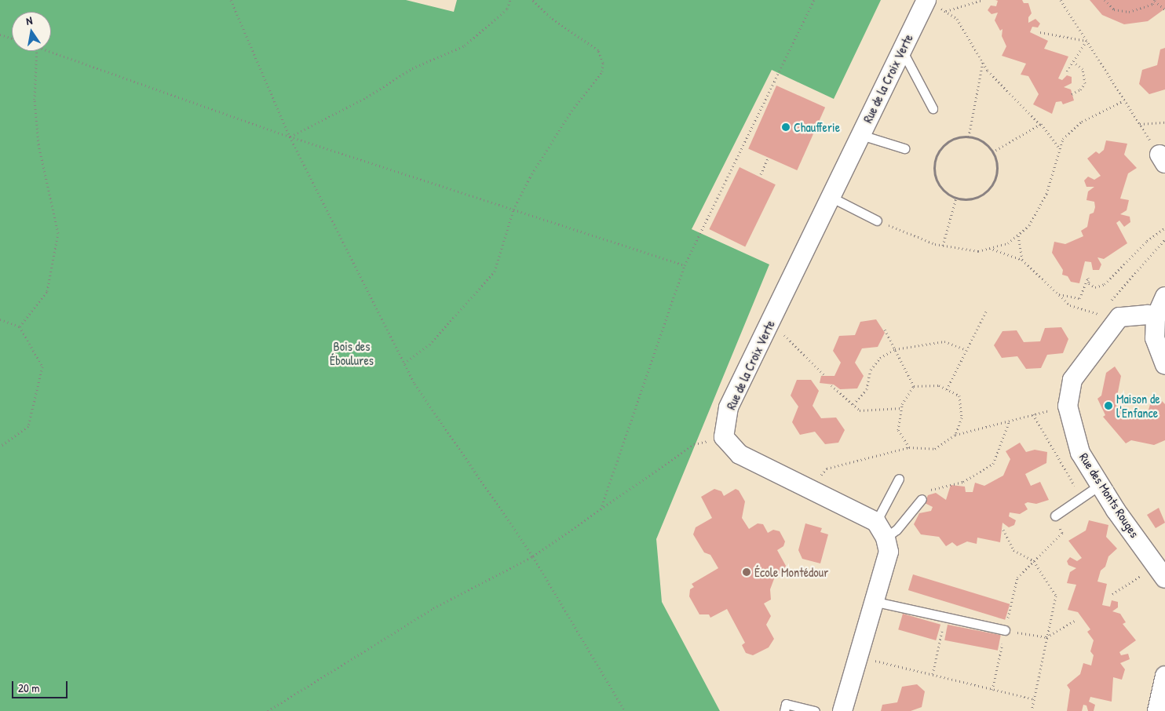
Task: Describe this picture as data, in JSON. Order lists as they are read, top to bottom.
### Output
{
  "streets": {
    "street": ["Rue de la Croix Verte", "Rue des Monts Rouges"]
  },
  "parks": ["Bois des Éboulures"],
  "places": ["Chaufferie", "Maison de l'Enfance", "École Montédour"],
  "scale_bar": "20 m",
  "north": "top"
}
